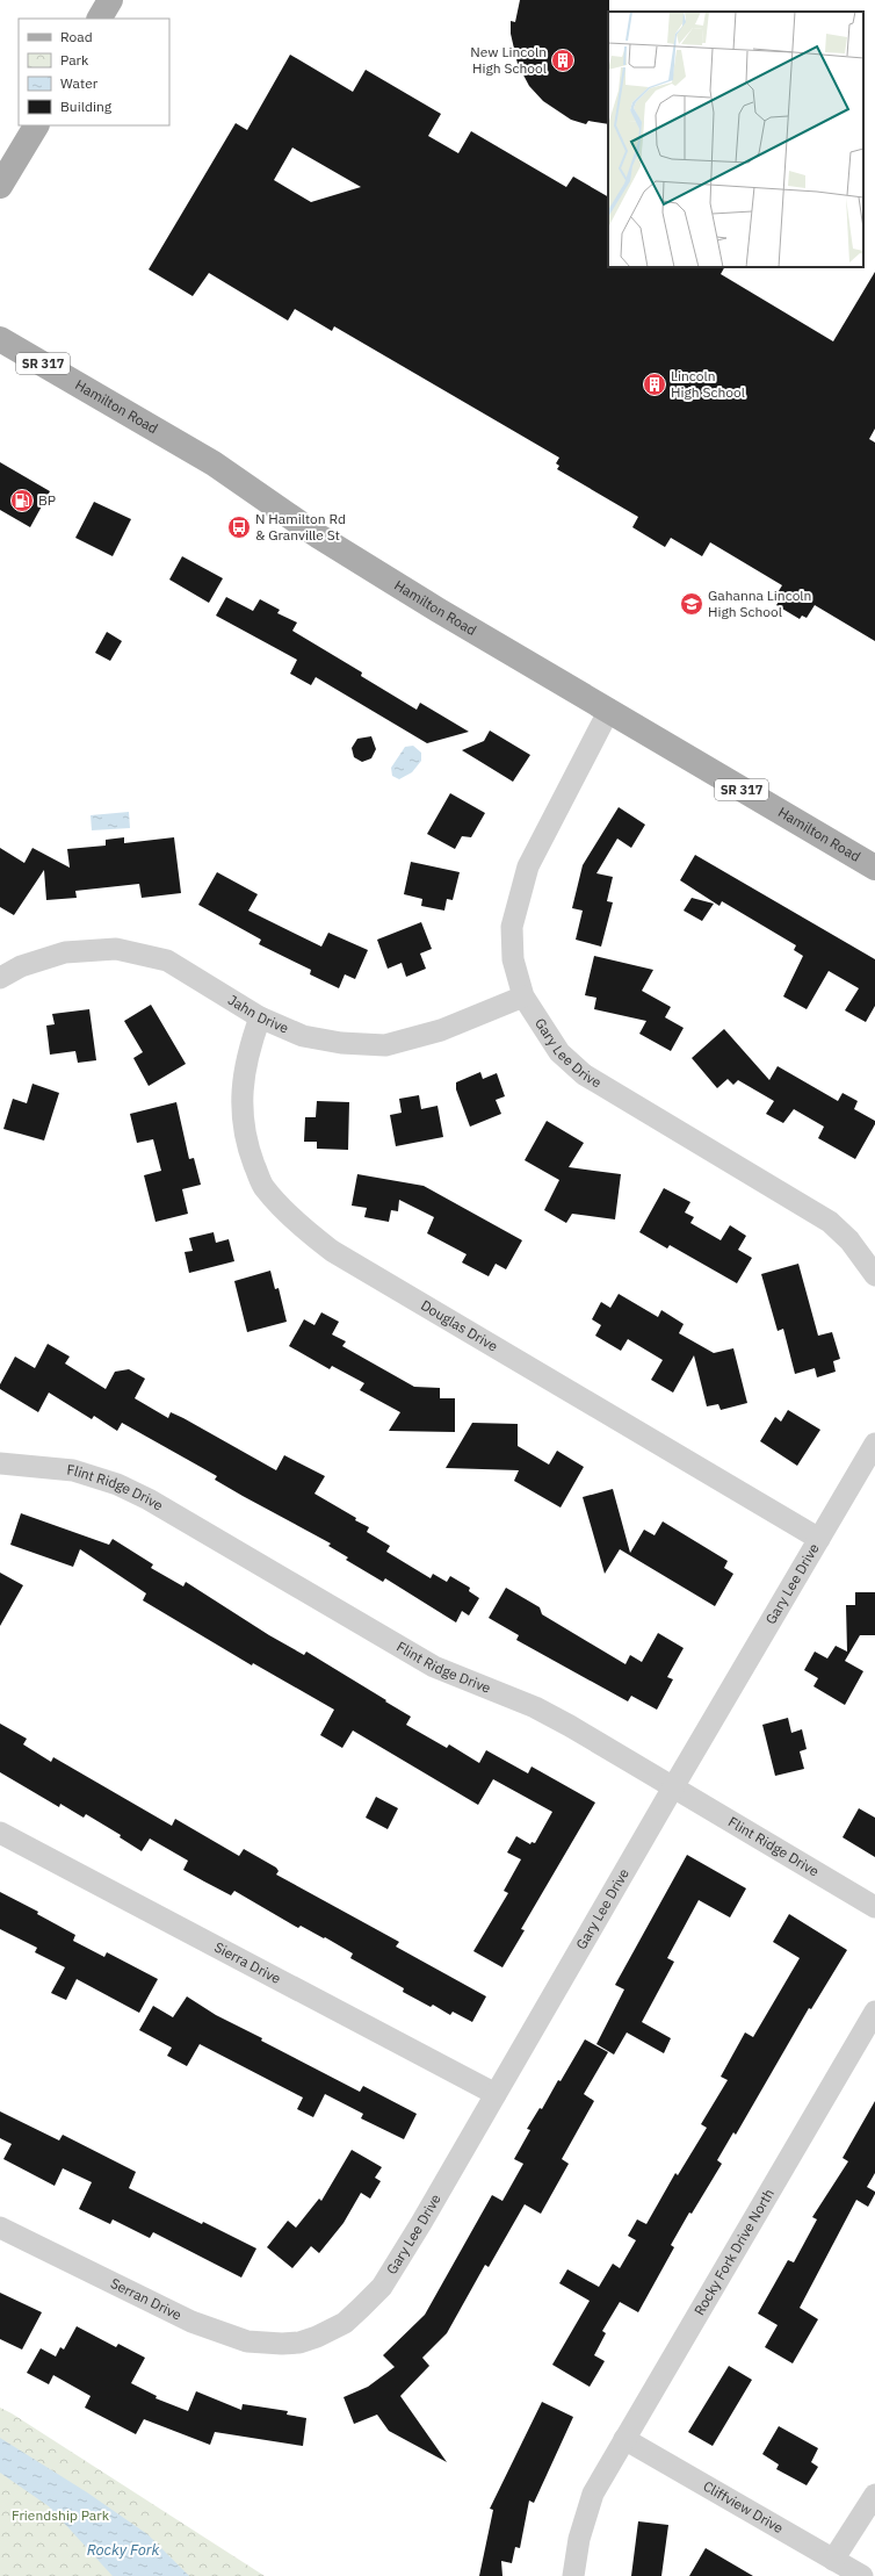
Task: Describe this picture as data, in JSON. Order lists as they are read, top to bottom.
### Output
{
  "streets": {
    "main road": ["SR 317", "Hamilton Road"],
    "street": [
      "Jahn Drive",
      "Gary Lee Drive",
      "Douglas Drive",
      "Flint Ridge Drive",
      "Sierra Drive",
      "Rocky Fork Drive North",
      "Serran Drive",
      "Cliffview Drive"
    ]
  },
  "crossings": [
    ["Hamilton Road", "Gary Lee Drive"],
    ["Jahn Drive", "Gary Lee Drive"],
    ["Jahn Drive", "Douglas Drive"],
    ["Gary Lee Drive", "Douglas Drive"],
    ["Gary Lee Drive", "Flint Ridge Drive"],
    ["Gary Lee Drive", "Sierra Drive"],
    ["Gary Lee Drive", "Serran Drive"],
    ["Rocky Fork Drive North", "Cliffview Drive"]
  ],
  "water": ["Rocky Fork"],
  "parks": ["Friendship Park"],
  "places": {
    "building": ["New Lincoln High School", "Lincoln High School"],
    "fuel station": ["BP"],
    "bus stop": ["N Hamilton Rd & Granville St"],
    "school or university": ["Gahanna Lincoln High School"]
  },
  "legend": [
    "Road",
    "Park",
    "Water",
    "Building"
  ]
}
